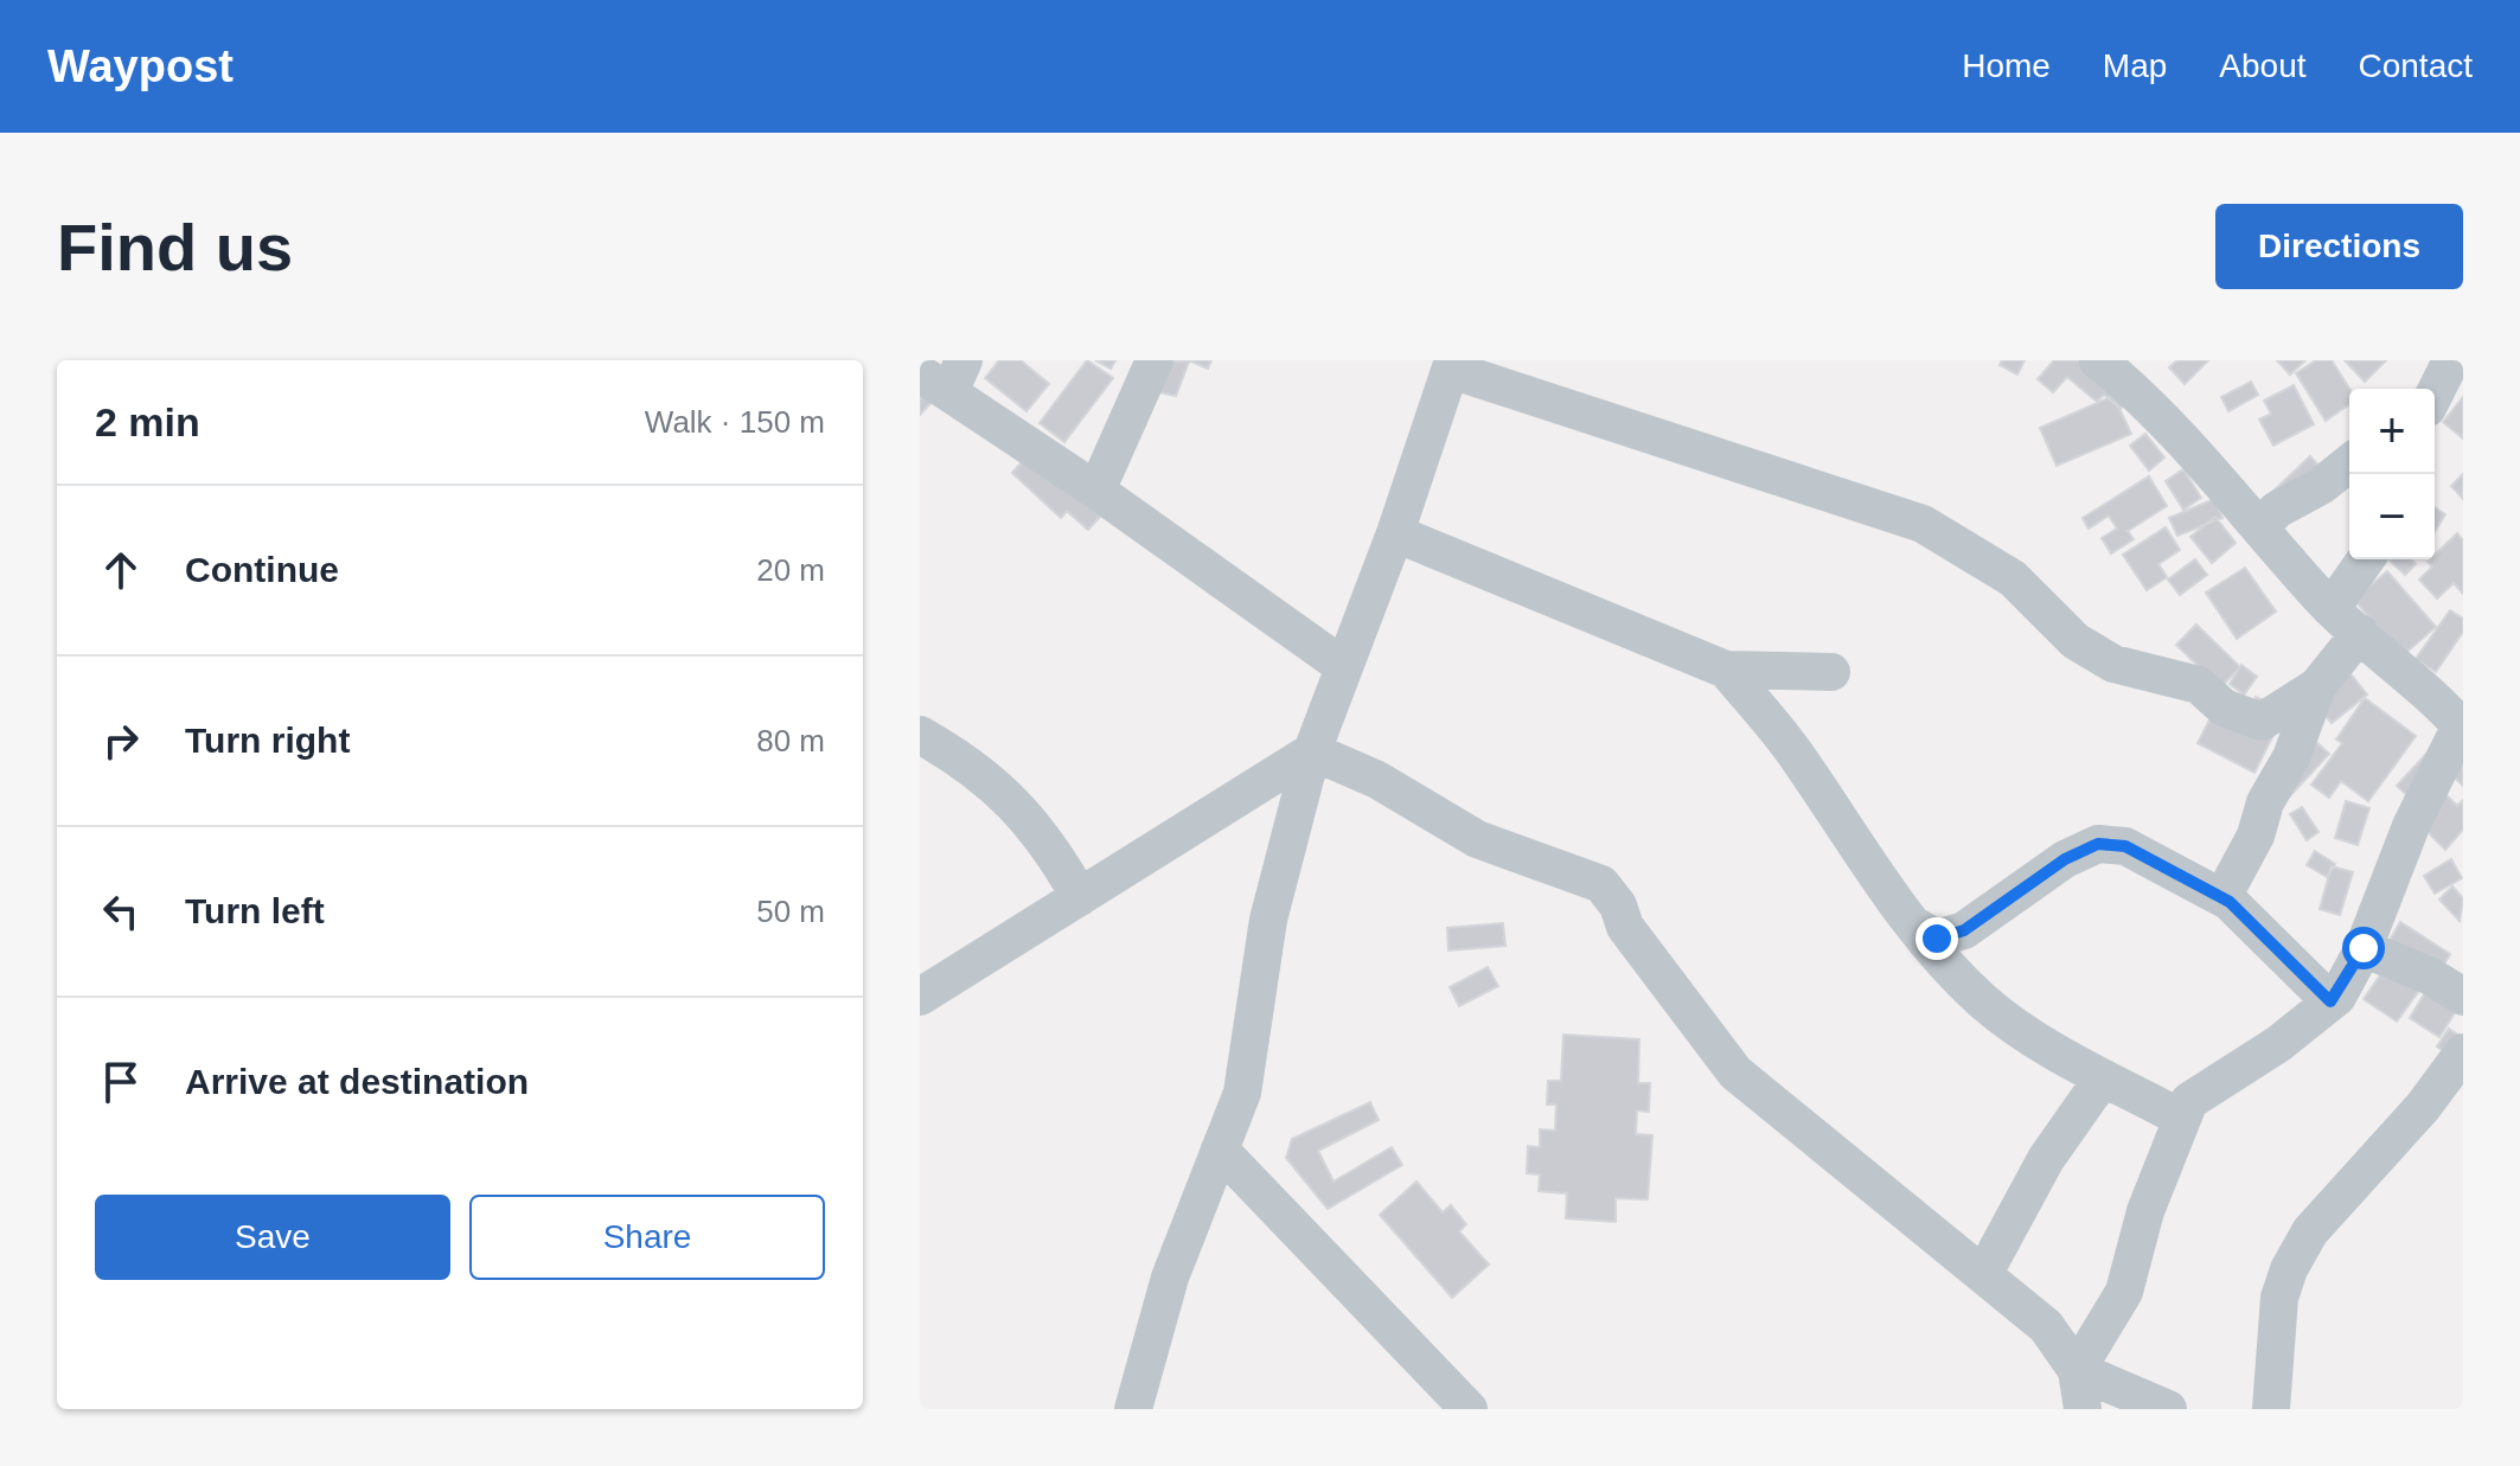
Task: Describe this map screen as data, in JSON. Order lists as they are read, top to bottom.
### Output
{
  "page": {
    "header": "Waypost",
    "nav": [
      "Home",
      "Map",
      "About",
      "Contact"
    ],
    "buttons": [
      "Directions",
      ["Save", "Share"]
    ],
    "title": "Find us",
    "heading": ["2 min", "Walk · 150 m"],
    "map_buttons": ["+", "−"],
    "list": [
      ["Continue", "20 m"],
      ["Turn right", "80 m"],
      ["Turn left", "50 m"],
      "Arrive at destination"
    ]
  }
}
